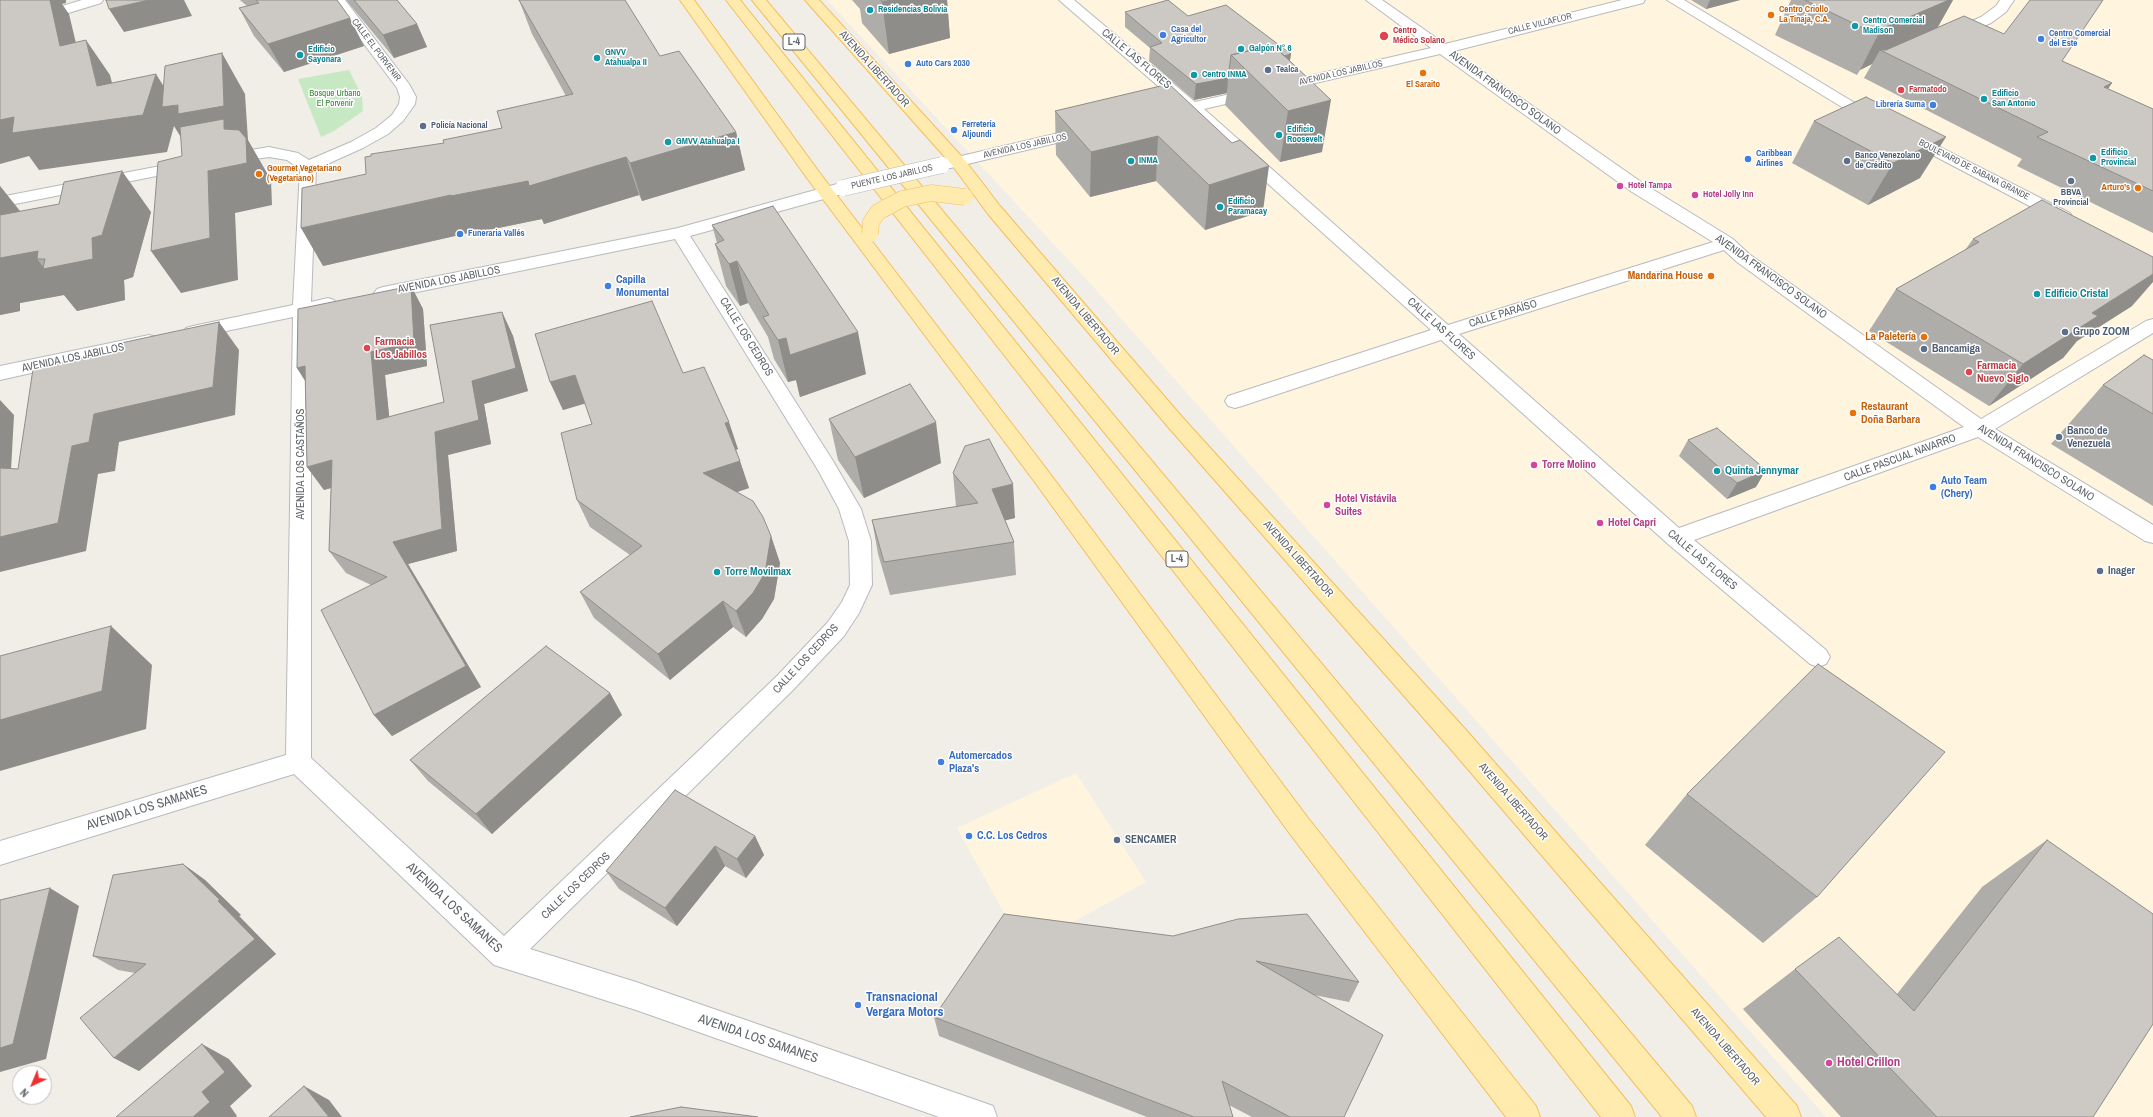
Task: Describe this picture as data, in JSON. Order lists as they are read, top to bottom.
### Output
{
  "streets": {
    "main road": ["L-4", "AVENIDA LIBERTADOR"],
    "street": [
      "CALLE VILLAFLOR",
      "CALLE EL PORVENIR",
      "CALLE LAS FLORES",
      "AVENIDA LOS JABILLOS",
      "AVENIDA FRANCISCO SOLANO",
      "BOULEVARD DE SABANA GRANDE",
      "PUENTE LOS JABILLOS",
      "CALLE PARAÍSO",
      "CALLE LOS CEDROS",
      "CALLE PASCUAL NAVARRO",
      "AVENIDA LOS CASTAÑOS",
      "AVENIDA LOS SAMANES"
    ]
  },
  "crossings": [
    ["CALLE VILLAFLOR", "AVENIDA LOS JABILLOS"],
    ["CALLE VILLAFLOR", "AVENIDA FRANCISCO SOLANO"],
    ["CALLE EL PORVENIR", "AVENIDA LOS CASTAÑOS"],
    ["CALLE LAS FLORES", "AVENIDA LOS JABILLOS"],
    ["CALLE LAS FLORES", "CALLE PARAÍSO"],
    ["CALLE LAS FLORES", "CALLE PASCUAL NAVARRO"],
    ["AVENIDA LIBERTADOR", "AVENIDA LOS JABILLOS"],
    ["AVENIDA LIBERTADOR", "PUENTE LOS JABILLOS"],
    ["AVENIDA LOS JABILLOS", "AVENIDA FRANCISCO SOLANO"],
    ["AVENIDA LOS JABILLOS", "PUENTE LOS JABILLOS"],
    ["AVENIDA LOS JABILLOS", "CALLE LOS CEDROS"],
    ["AVENIDA LOS JABILLOS", "AVENIDA LOS CASTAÑOS"],
    ["AVENIDA FRANCISCO SOLANO", "CALLE PARAÍSO"],
    ["AVENIDA FRANCISCO SOLANO", "CALLE PASCUAL NAVARRO"],
    ["CALLE LOS CEDROS", "AVENIDA LOS SAMANES"],
    ["AVENIDA LOS CASTAÑOS", "AVENIDA LOS SAMANES"]
  ],
  "parks": ["Bosque Urbano El Porvenir"],
  "places": [
    "Residencias Bolivia",
    "Centro Criollo La Tinaja, C.A.",
    "Centro Comercial Madison",
    "Casa del Agricultor",
    "Centro Médico Solano",
    "Centro Comercial del Este",
    "Galpón N° 6",
    "Edificio Sayonara",
    "GNVV Atahualpa II",
    "Auto Cars 2030",
    "Tealca",
    "El Saraito",
    "Centro INMA",
    "Farmatodo",
    "Edificio San Antonio",
    "Librería Suma",
    "Policía Nacional",
    "Ferretería Aljoundi",
    "Edificio Roosevelt",
    "GMVV Atahualpa I",
    "Edificio Provincial",
    "Caribbean Airlines",
    "INMA",
    "Banco Venezolano de Crédito",
    "Gourmet Vegetariano (Vegetariano)",
    "BBVA Provincial",
    "Hotel Tampa",
    "Arturo's",
    "Hotel Jolly Inn",
    "Edificio Paramacay",
    "Funeraria Vallés",
    "Mandarina House",
    "Capilla Monumental",
    "Edificio Cristal",
    "Grupo ZOOM",
    "La Paletería",
    "Farmacia Los Jabillos",
    "Bancamiga",
    "Farmacia Nuevo Siglo",
    "Restaurant Doña Barbara",
    "Banco de Venezuela",
    "Torre Molino",
    "Quinta Jennymar",
    "Auto Team (Chery)",
    "Hotel Vistávila Suites",
    "Hotel Capri",
    "Inager",
    "Torre Movilmax",
    "Automercados Plaza's",
    "C.C. Los Cedros",
    "SENCAMER",
    "Transnacional Vergara Motors",
    "Hotel Crillon"
  ],
  "north": "bottom left"
}
